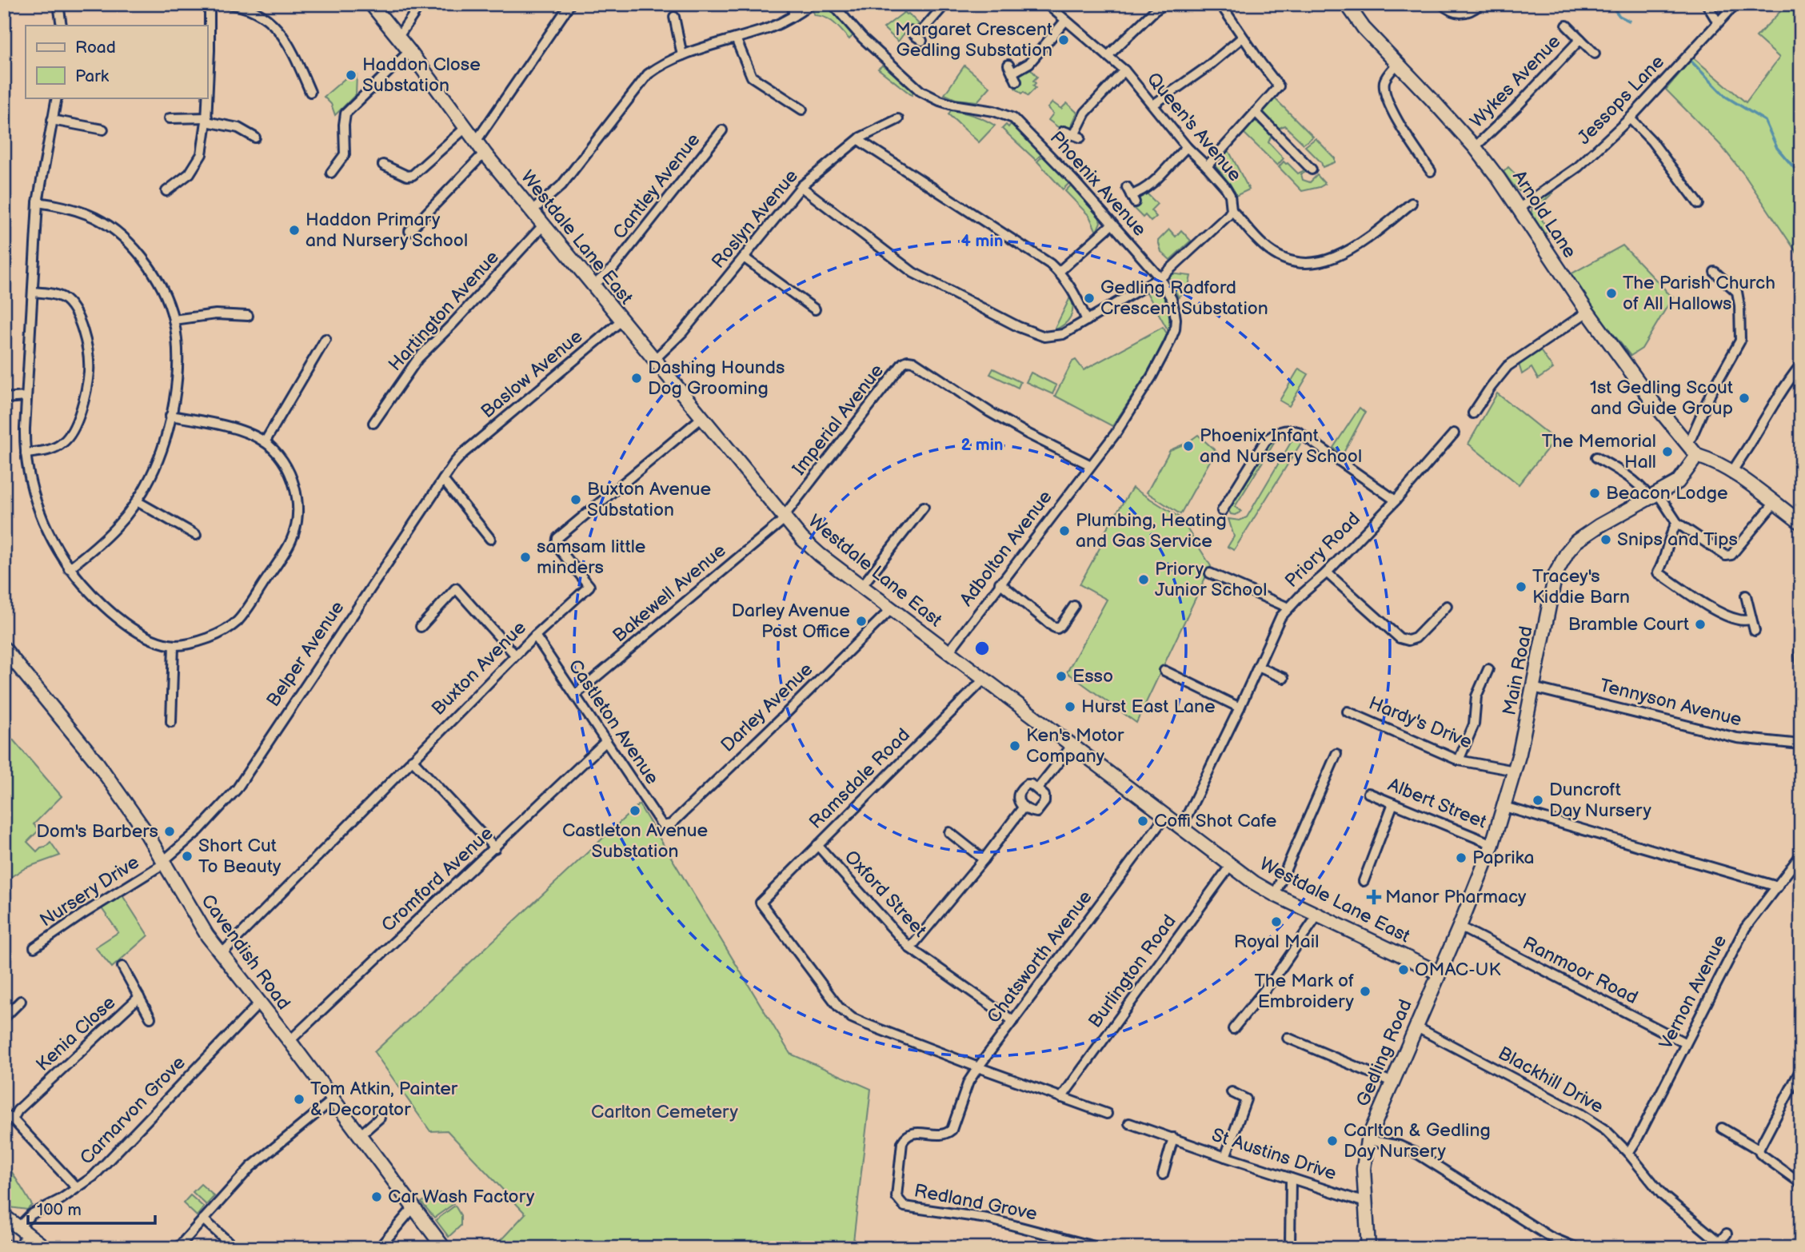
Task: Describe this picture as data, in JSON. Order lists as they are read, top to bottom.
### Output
{
  "streets": {
    "street": [
      "Wykes Avenue",
      "Jessops Lane",
      "Queen's Avenue",
      "Phoenix Avenue",
      "Cantley Avenue",
      "Arnold Lane",
      "Roslyn Avenue",
      "Westdale Lane East",
      "Hartington Avenue",
      "Baslow Avenue",
      "Imperial Avenue",
      "Adbolton Avenue",
      "Priory Road",
      "Bakewell Avenue",
      "Belper Avenue",
      "Buxton Avenue",
      "Main Road",
      "Tennyson Avenue",
      "Darley Avenue",
      "Castleton Avenue",
      "Hardy's Drive",
      "Ramsdale Road",
      "Albert Street",
      "Cromford Avenue",
      "Nursery Drive",
      "Oxford Street",
      "Cavendish Road",
      "Chatsworth Avenue",
      "Ranmoor Road",
      "Burlington Road",
      "Vernon Avenue",
      "Kenia Close",
      "Gedling Road",
      "Blackhill Drive",
      "Carnarvon Grove",
      "St Austins Drive",
      "Redland Grove"
    ]
  },
  "crossings": [
    ["Wykes Avenue", "Arnold Lane"],
    ["Jessops Lane", "Arnold Lane"],
    ["Queen's Avenue", "Phoenix Avenue"],
    ["Queen's Avenue", "Roslyn Avenue"],
    ["Phoenix Avenue", "Imperial Avenue"],
    ["Phoenix Avenue", "Adbolton Avenue"],
    ["Cantley Avenue", "Westdale Lane East"],
    ["Arnold Lane", "Main Road"],
    ["Roslyn Avenue", "Westdale Lane East"],
    ["Westdale Lane East", "Hartington Avenue"],
    ["Westdale Lane East", "Baslow Avenue"],
    ["Westdale Lane East", "Imperial Avenue"],
    ["Westdale Lane East", "Adbolton Avenue"],
    ["Westdale Lane East", "Priory Road"],
    ["Westdale Lane East", "Bakewell Avenue"],
    ["Westdale Lane East", "Buxton Avenue"],
    ["Westdale Lane East", "Main Road"],
    ["Westdale Lane East", "Darley Avenue"],
    ["Westdale Lane East", "Ramsdale Road"],
    ["Westdale Lane East", "Chatsworth Avenue"],
    ["Westdale Lane East", "Burlington Road"],
    ["Westdale Lane East", "Gedling Road"],
    ["Baslow Avenue", "Belper Avenue"],
    ["Imperial Avenue", "Adbolton Avenue"],
    ["Imperial Avenue", "Bakewell Avenue"],
    ["Bakewell Avenue", "Castleton Avenue"],
    ["Belper Avenue", "Nursery Drive"],
    ["Belper Avenue", "Cavendish Road"],
    ["Buxton Avenue", "Castleton Avenue"],
    ["Buxton Avenue", "Cavendish Road"],
    ["Main Road", "Tennyson Avenue"],
    ["Main Road", "Hardy's Drive"],
    ["Main Road", "Albert Street"],
    ["Main Road", "Ranmoor Road"],
    ["Main Road", "Gedling Road"],
    ["Darley Avenue", "Castleton Avenue"],
    ["Castleton Avenue", "Cromford Avenue"],
    ["Ramsdale Road", "Oxford Street"],
    ["Ramsdale Road", "Chatsworth Avenue"],
    ["Cromford Avenue", "Cavendish Road"],
    ["Nursery Drive", "Cavendish Road"],
    ["Oxford Street", "Chatsworth Avenue"],
    ["Cavendish Road", "Carnarvon Grove"],
    ["Chatsworth Avenue", "Redland Grove"],
    ["Ranmoor Road", "Vernon Avenue"],
    ["Vernon Avenue", "Blackhill Drive"],
    ["Gedling Road", "Blackhill Drive"],
    ["Gedling Road", "St Austins Drive"]
  ],
  "parks": ["Carlton Cemetery"],
  "places": {
    "other": [
      "Margaret Crescent Gedling Substation",
      "Haddon Close Substation",
      "Haddon Primary and Nursery School",
      "The Parish Church of All Hallows",
      "Gedling Radford Crescent Substation",
      "Dashing Hounds Dog Grooming",
      "1st Gedling Scout and Guide Group",
      "Phoenix Infant and Nursery School",
      "The Memorial Hall",
      "Beacon Lodge",
      "Buxton Avenue Substation",
      "Plumbing, Heating and Gas Service",
      "Snips and Tips",
      "samsam little minders",
      "Priory Junior School",
      "Tracey's Kiddie Barn",
      "Darley Avenue Post Office",
      "Bramble Court",
      "Esso",
      "Hurst East Lane",
      "Ken's Motor Company",
      "Duncroft Day Nursery",
      "Castleton Avenue Substation",
      "Coffi Shot Cafe",
      "Dom's Barbers",
      "Short Cut To Beauty",
      "Paprika",
      "Royal Mail",
      "OMAC-UK",
      "The Mark of Embroidery",
      "Tom Atkin, Painter & Decorator",
      "Carlton & Gedling Day Nursery",
      "Car Wash Factory"
    ],
    "health": ["Manor Pharmacy"]
  },
  "legend": ["Road", "Park"],
  "scale_bar": "100 m",
  "rings": ["4 min", "2 min"]
}
